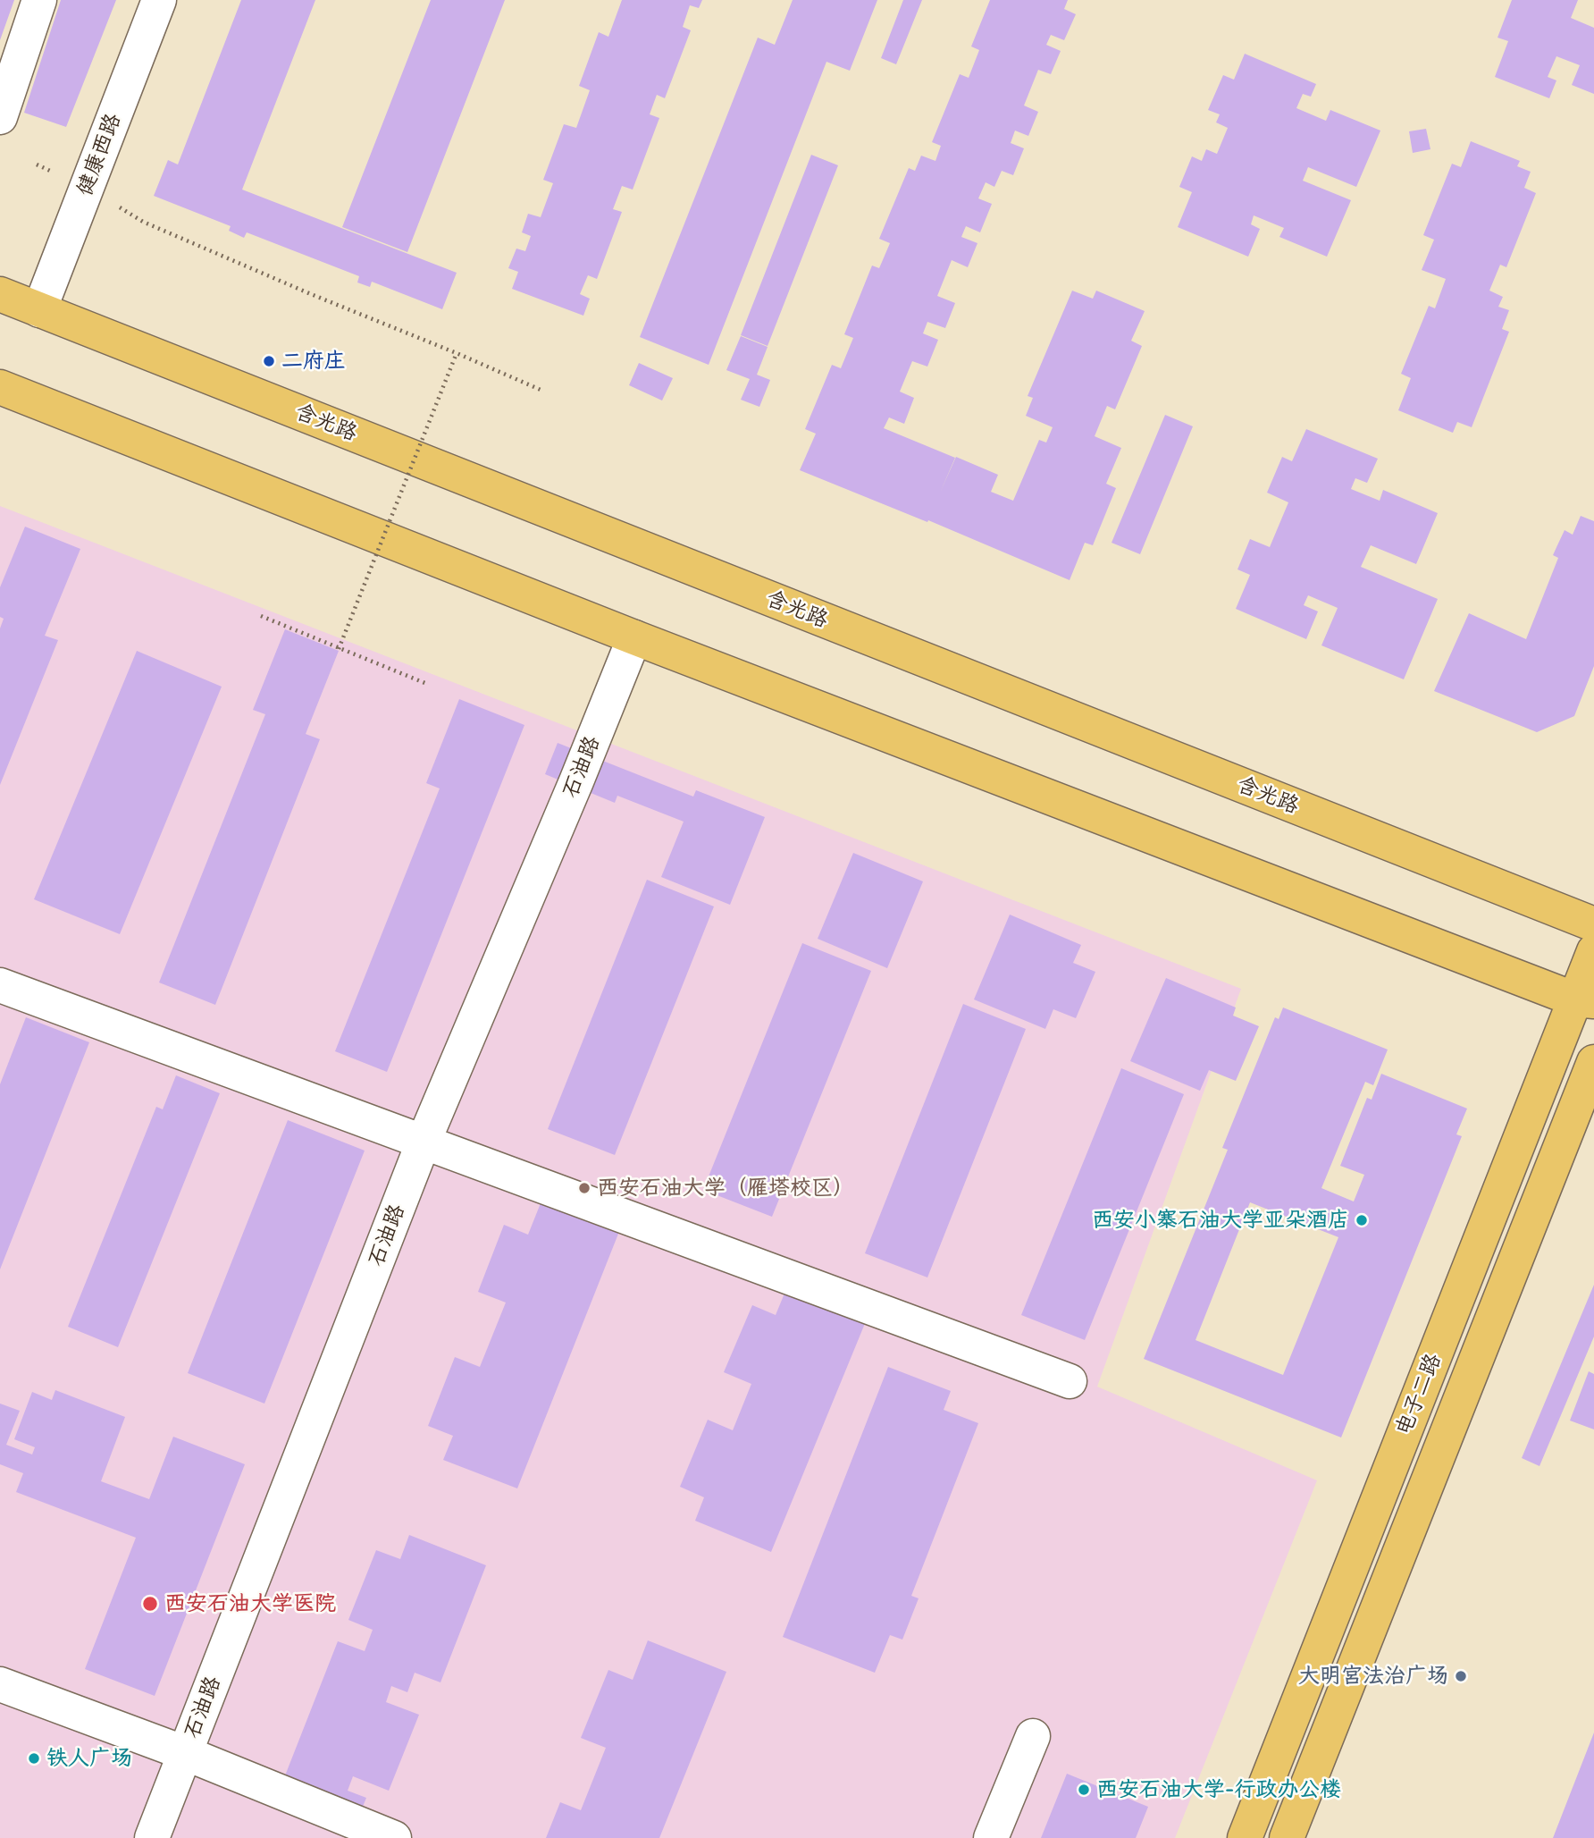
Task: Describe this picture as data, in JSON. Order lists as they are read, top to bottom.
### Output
{
  "streets": {
    "main road": ["含光路", "电子二路"],
    "street": ["健康西路", "石油路"]
  },
  "crossings": [
    ["健康西路", "含光路"]
  ],
  "places": [
    "二府庄",
    "西安石油大学（雁塔校区）",
    "西安小寨石油大学亚朵酒店",
    "西安石油大学医院",
    "大明宫法治广场",
    "铁人广场",
    "西安石油大学-行政办公楼"
  ]
}
